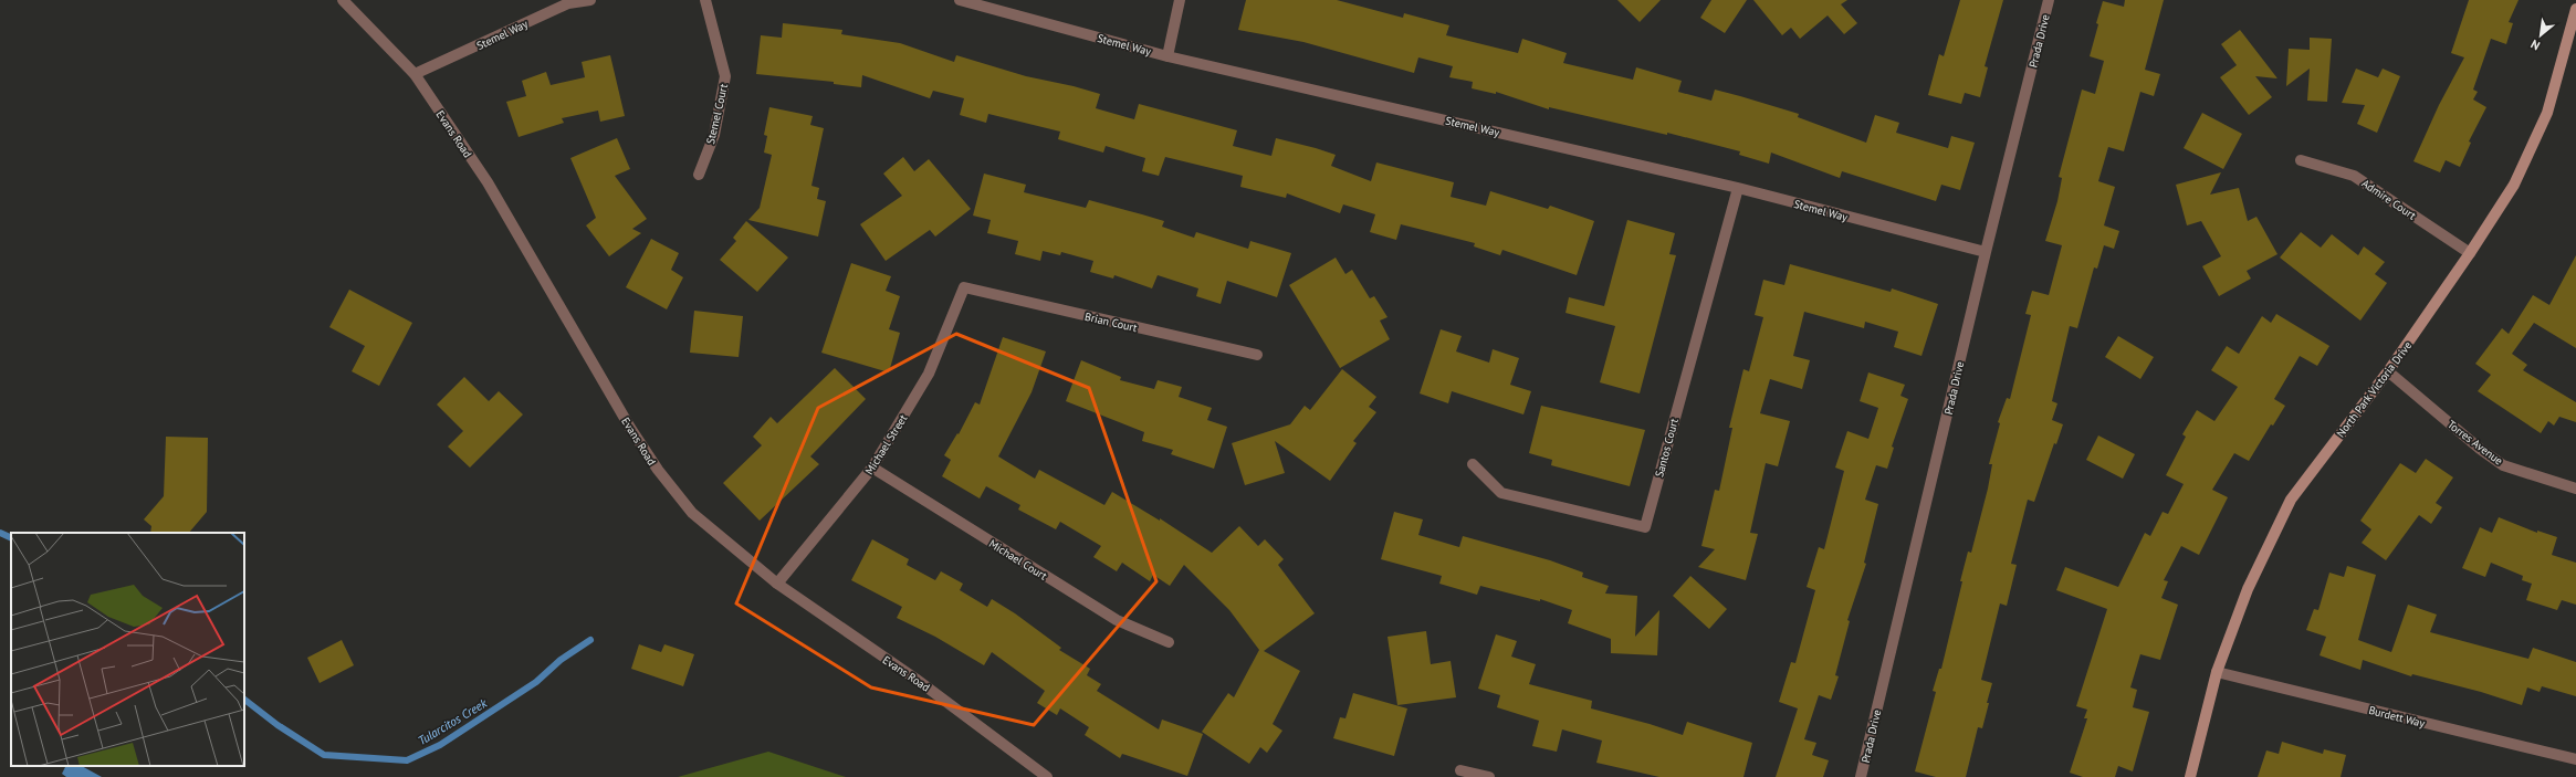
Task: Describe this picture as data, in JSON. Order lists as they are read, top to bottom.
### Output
{
  "streets": {
    "main road": ["North Park Victoria Drive"],
    "street": [
      "Stemel Way",
      "Prada Drive",
      "Stemel Court",
      "Evans Road",
      "Admire Court",
      "Brian Court",
      "Torres Avenue",
      "Michael Street",
      "Santos Court",
      "Michael Court",
      "Burdett Way"
    ]
  },
  "crossings": [
    ["Stemel Way", "Prada Drive"],
    ["Stemel Way", "Evans Road"],
    ["Stemel Way", "Santos Court"],
    ["Evans Road", "Michael Street"],
    ["Admire Court", "North Park Victoria Drive"],
    ["Brian Court", "Michael Street"],
    ["North Park Victoria Drive", "Torres Avenue"],
    ["North Park Victoria Drive", "Burdett Way"],
    ["Michael Street", "Michael Court"]
  ],
  "water": ["Tularcitos Creek"],
  "north": "bottom left"
}
